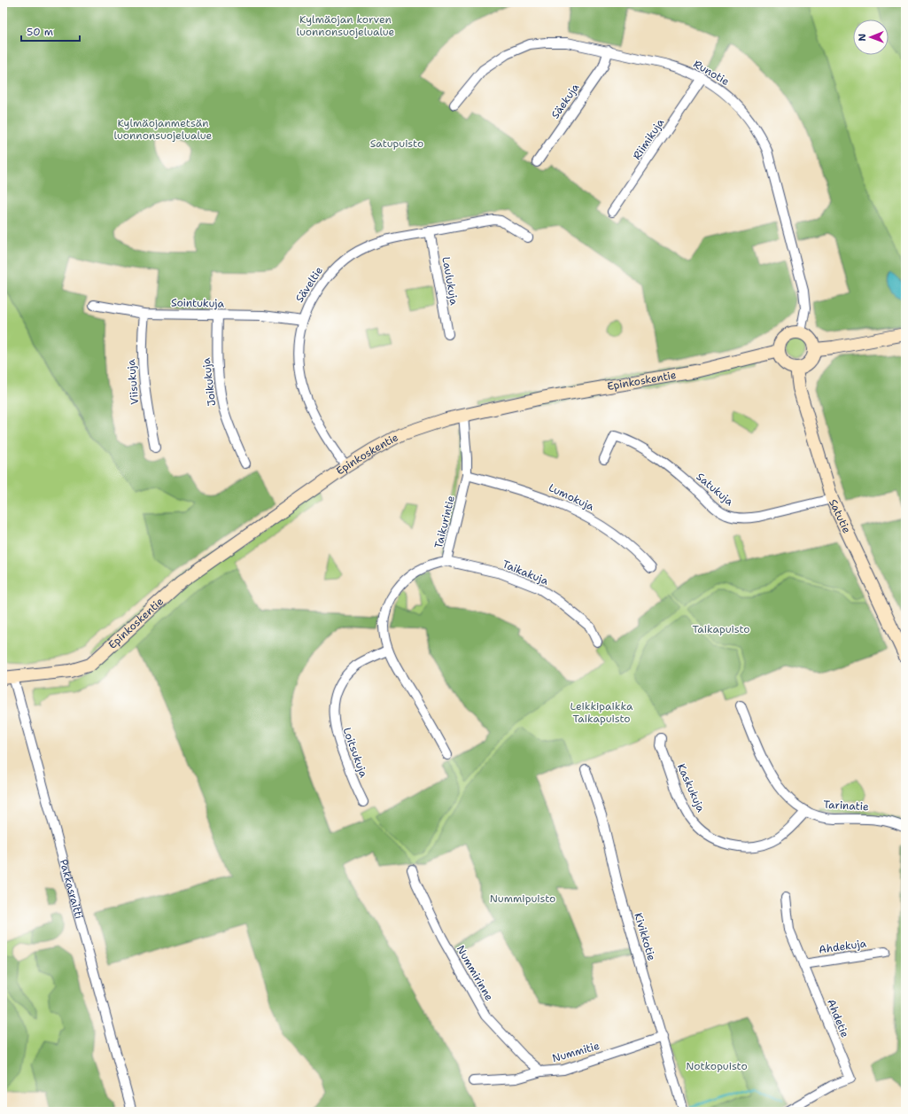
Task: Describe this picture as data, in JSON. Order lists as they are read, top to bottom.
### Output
{
  "streets": {
    "street": [
      "Runotie",
      "Säekuja",
      "Riimikuja",
      "Laulukuja",
      "Säveltie",
      "Sointukuja",
      "Epinkoskentie",
      "Viisukuja",
      "Joikukuja",
      "Satukuja",
      "Lumokuja",
      "Satutie",
      "Taikurintie",
      "Taikakuja",
      "Loitsukuja",
      "Kaskukuja",
      "Tarinatie",
      "Pakkasraitti",
      "Kivikkotie",
      "Ahdekuja",
      "Nummirinne",
      "Ahdetie",
      "Nummitie"
    ]
  },
  "crossings": [
    ["Runotie", "Säekuja"],
    ["Runotie", "Riimikuja"],
    ["Runotie", "Epinkoskentie"],
    ["Runotie", "Satutie"],
    ["Laulukuja", "Säveltie"],
    ["Säveltie", "Sointukuja"],
    ["Säveltie", "Epinkoskentie"],
    ["Sointukuja", "Viisukuja"],
    ["Sointukuja", "Joikukuja"],
    ["Epinkoskentie", "Satutie"],
    ["Epinkoskentie", "Taikurintie"],
    ["Epinkoskentie", "Pakkasraitti"],
    ["Satukuja", "Satutie"],
    ["Lumokuja", "Taikurintie"],
    ["Taikurintie", "Taikakuja"],
    ["Taikurintie", "Loitsukuja"],
    ["Kaskukuja", "Tarinatie"],
    ["Kivikkotie", "Nummitie"],
    ["Ahdekuja", "Ahdetie"],
    ["Nummirinne", "Nummitie"]
  ],
  "parks": [
    "Kylmäojan korven luonnonsuojelualue",
    "Kylmäojanmetsän luonnonsuojelualue",
    "Satupuisto",
    "Taikapuisto",
    "Leikkipaikka Taikapuisto",
    "Nummipuisto",
    "Notkopuisto"
  ],
  "scale_bar": "50 m",
  "north": "left"
}
